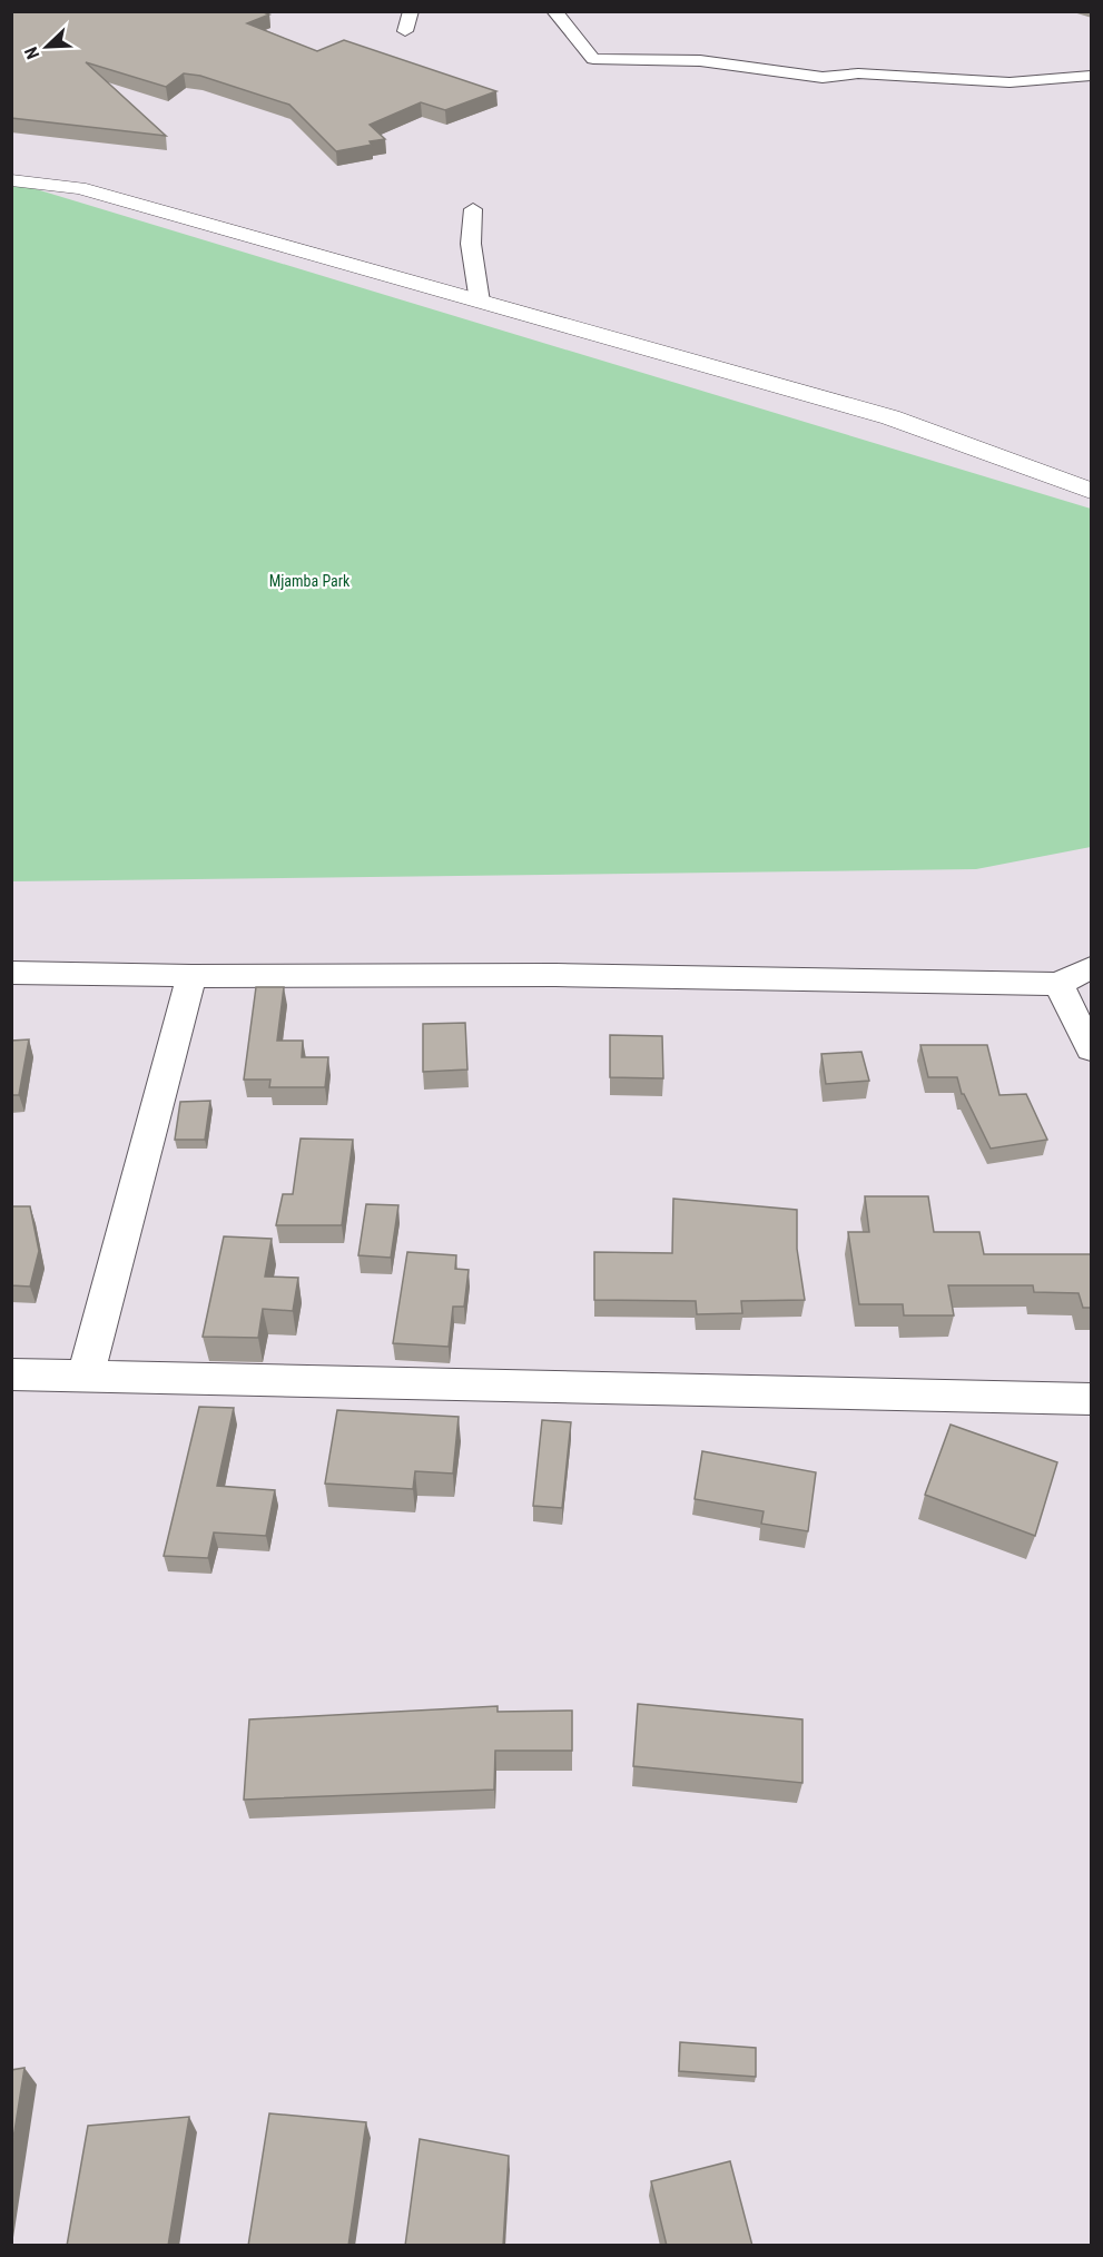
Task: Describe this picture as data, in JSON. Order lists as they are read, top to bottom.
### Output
{
  "parks": ["Mjamba Park"],
  "north": "bottom left"
}
